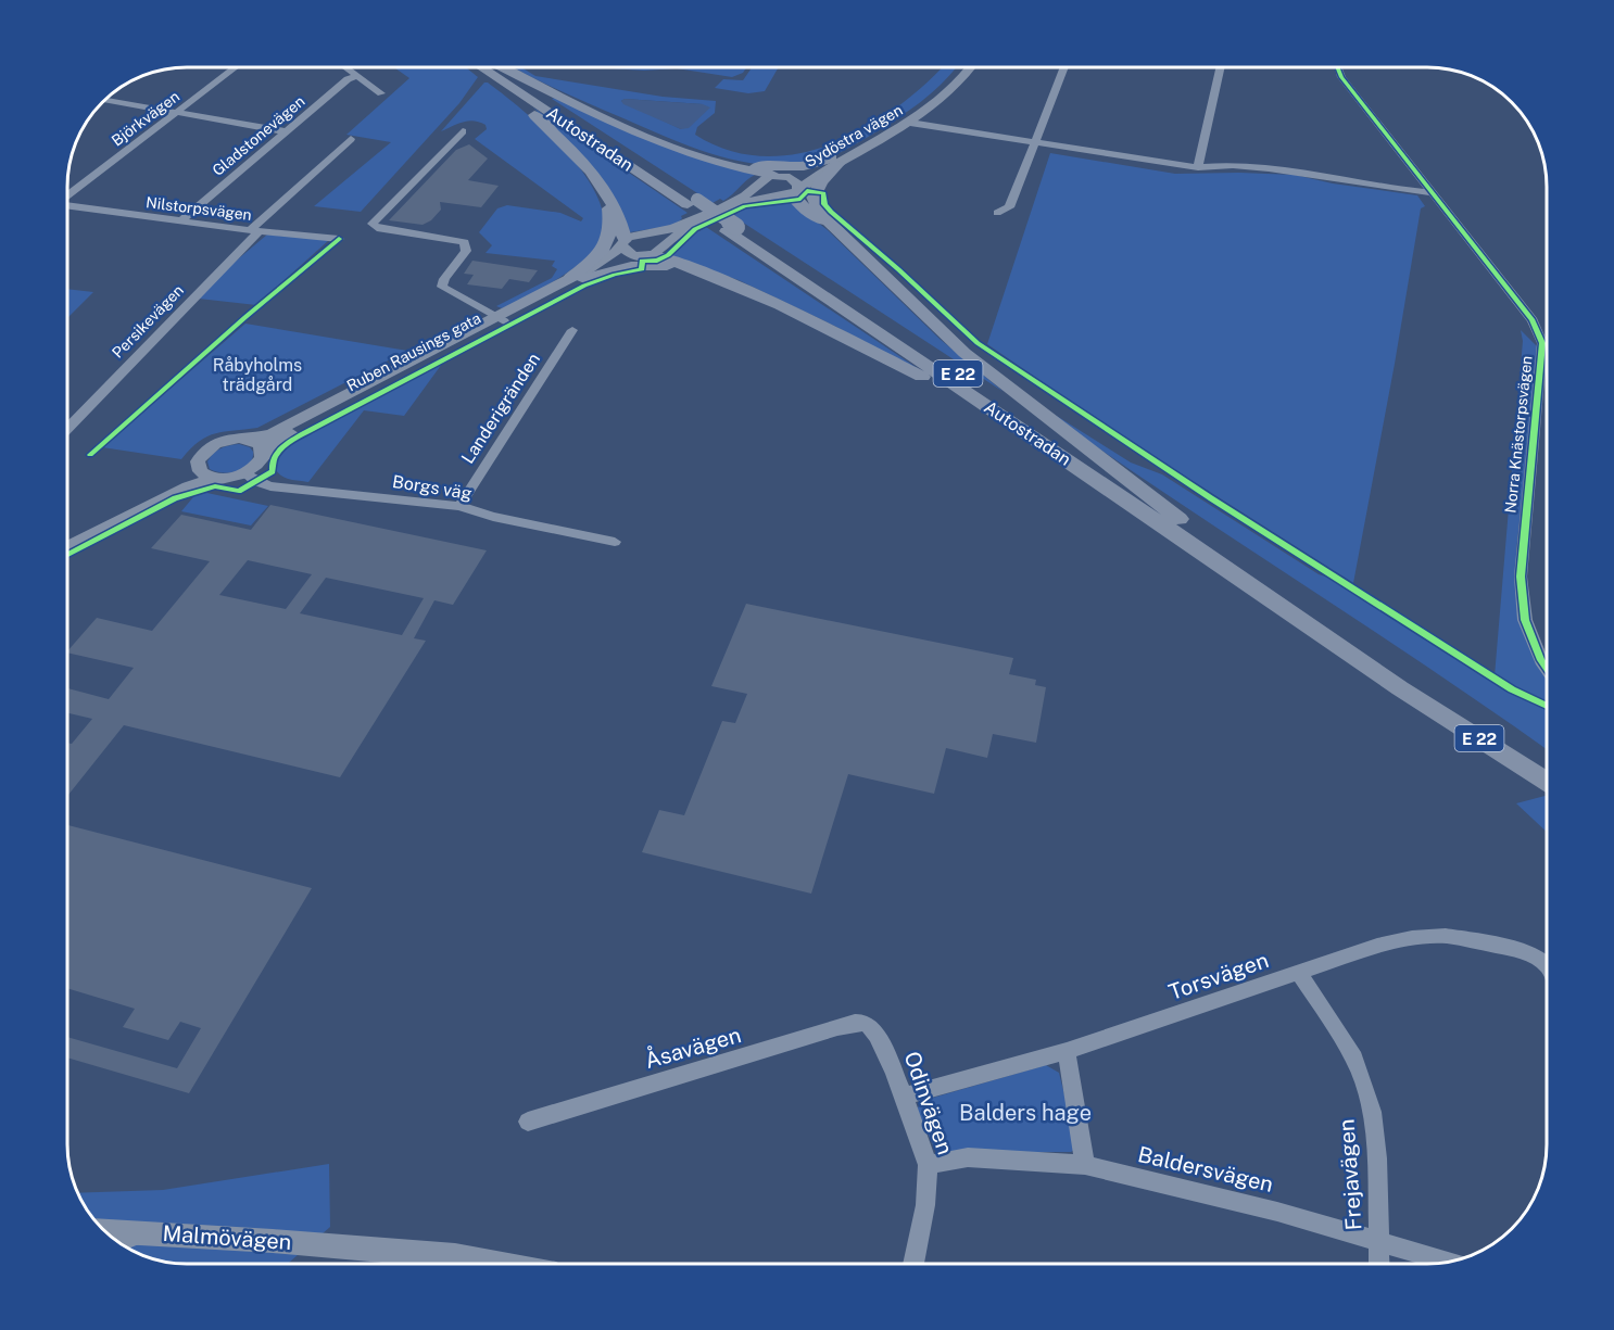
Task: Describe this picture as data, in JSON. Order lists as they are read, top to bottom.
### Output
{
  "streets": {
    "highway": ["Autostradan", "E 22"],
    "main road": ["Sydöstra vägen", "Ruben Rausings gata", "Malmövägen"],
    "street": [
      "Björkvägen",
      "Gladstonevägen",
      "Nilstorpsvägen",
      "Persikevägen",
      "Landerigränden",
      "Norra Knästorpsvägen",
      "Borgs väg",
      "Torsvägen",
      "Åsavägen",
      "Odinvägen",
      "Baldersvägen",
      "Frejavägen"
    ]
  },
  "crossings": [
    ["Gladstonevägen", "Nilstorpsvägen"],
    ["Sydöstra vägen", "Ruben Rausings gata"],
    ["Nilstorpsvägen", "Persikevägen"],
    ["Ruben Rausings gata", "Borgs väg"],
    ["Landerigränden", "Borgs väg"],
    ["Torsvägen", "Odinvägen"],
    ["Torsvägen", "Frejavägen"],
    ["Åsavägen", "Odinvägen"],
    ["Odinvägen", "Baldersvägen"],
    ["Baldersvägen", "Frejavägen"]
  ],
  "parks": ["Råbyholms trädgård", "Balders hage"]
}
